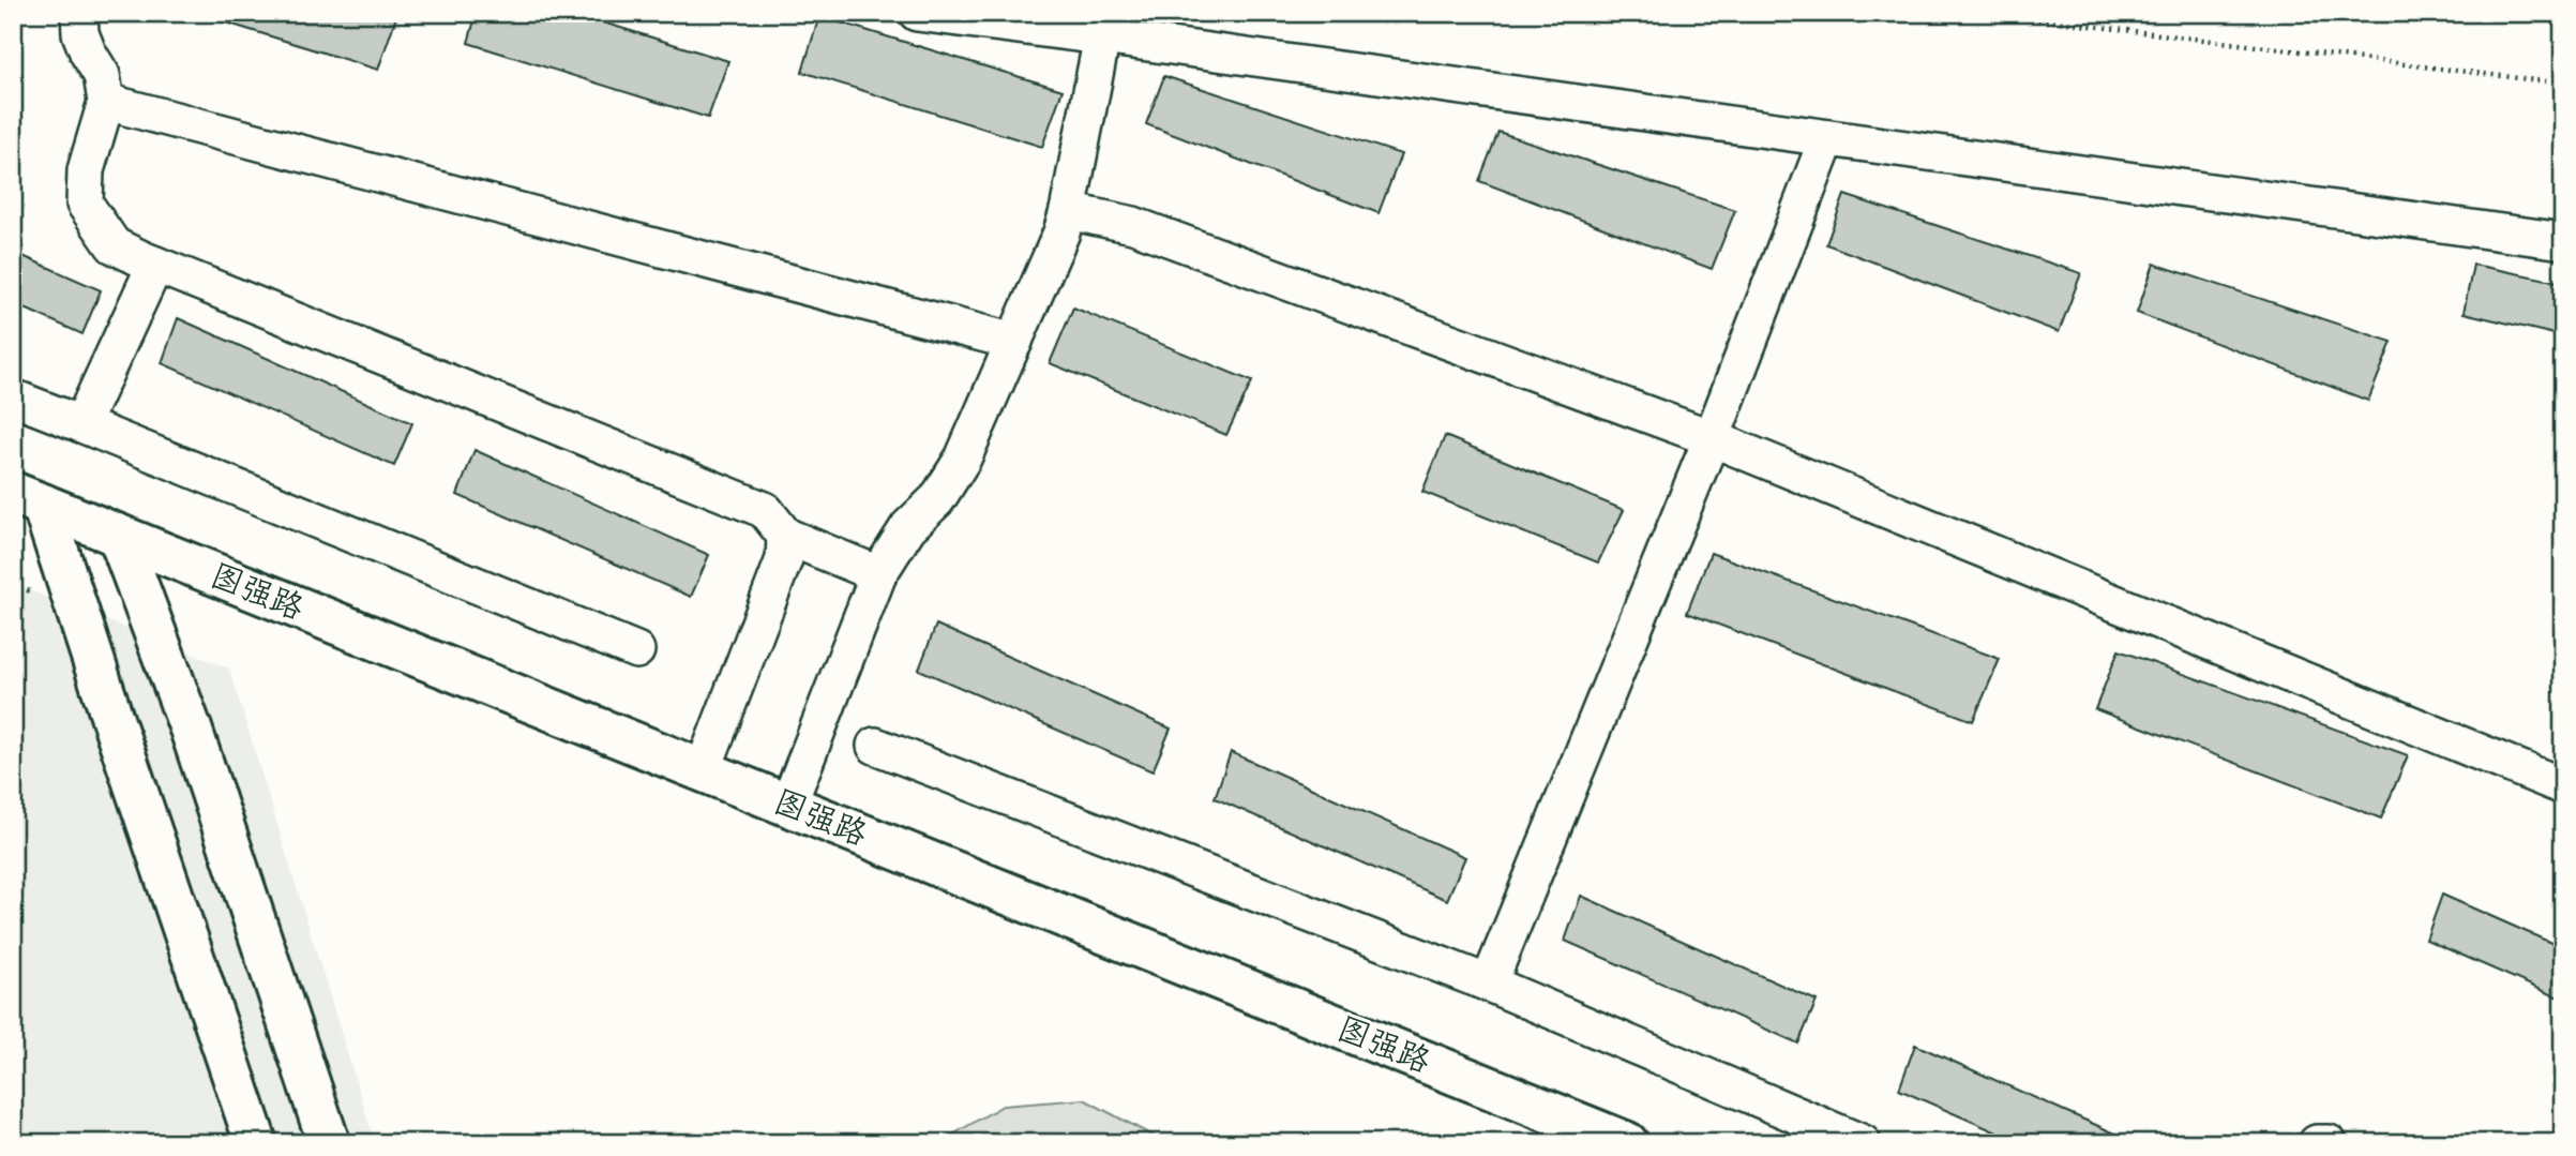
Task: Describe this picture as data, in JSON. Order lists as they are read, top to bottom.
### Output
{
  "streets": {
    "street": ["图强路"]
  }
}
